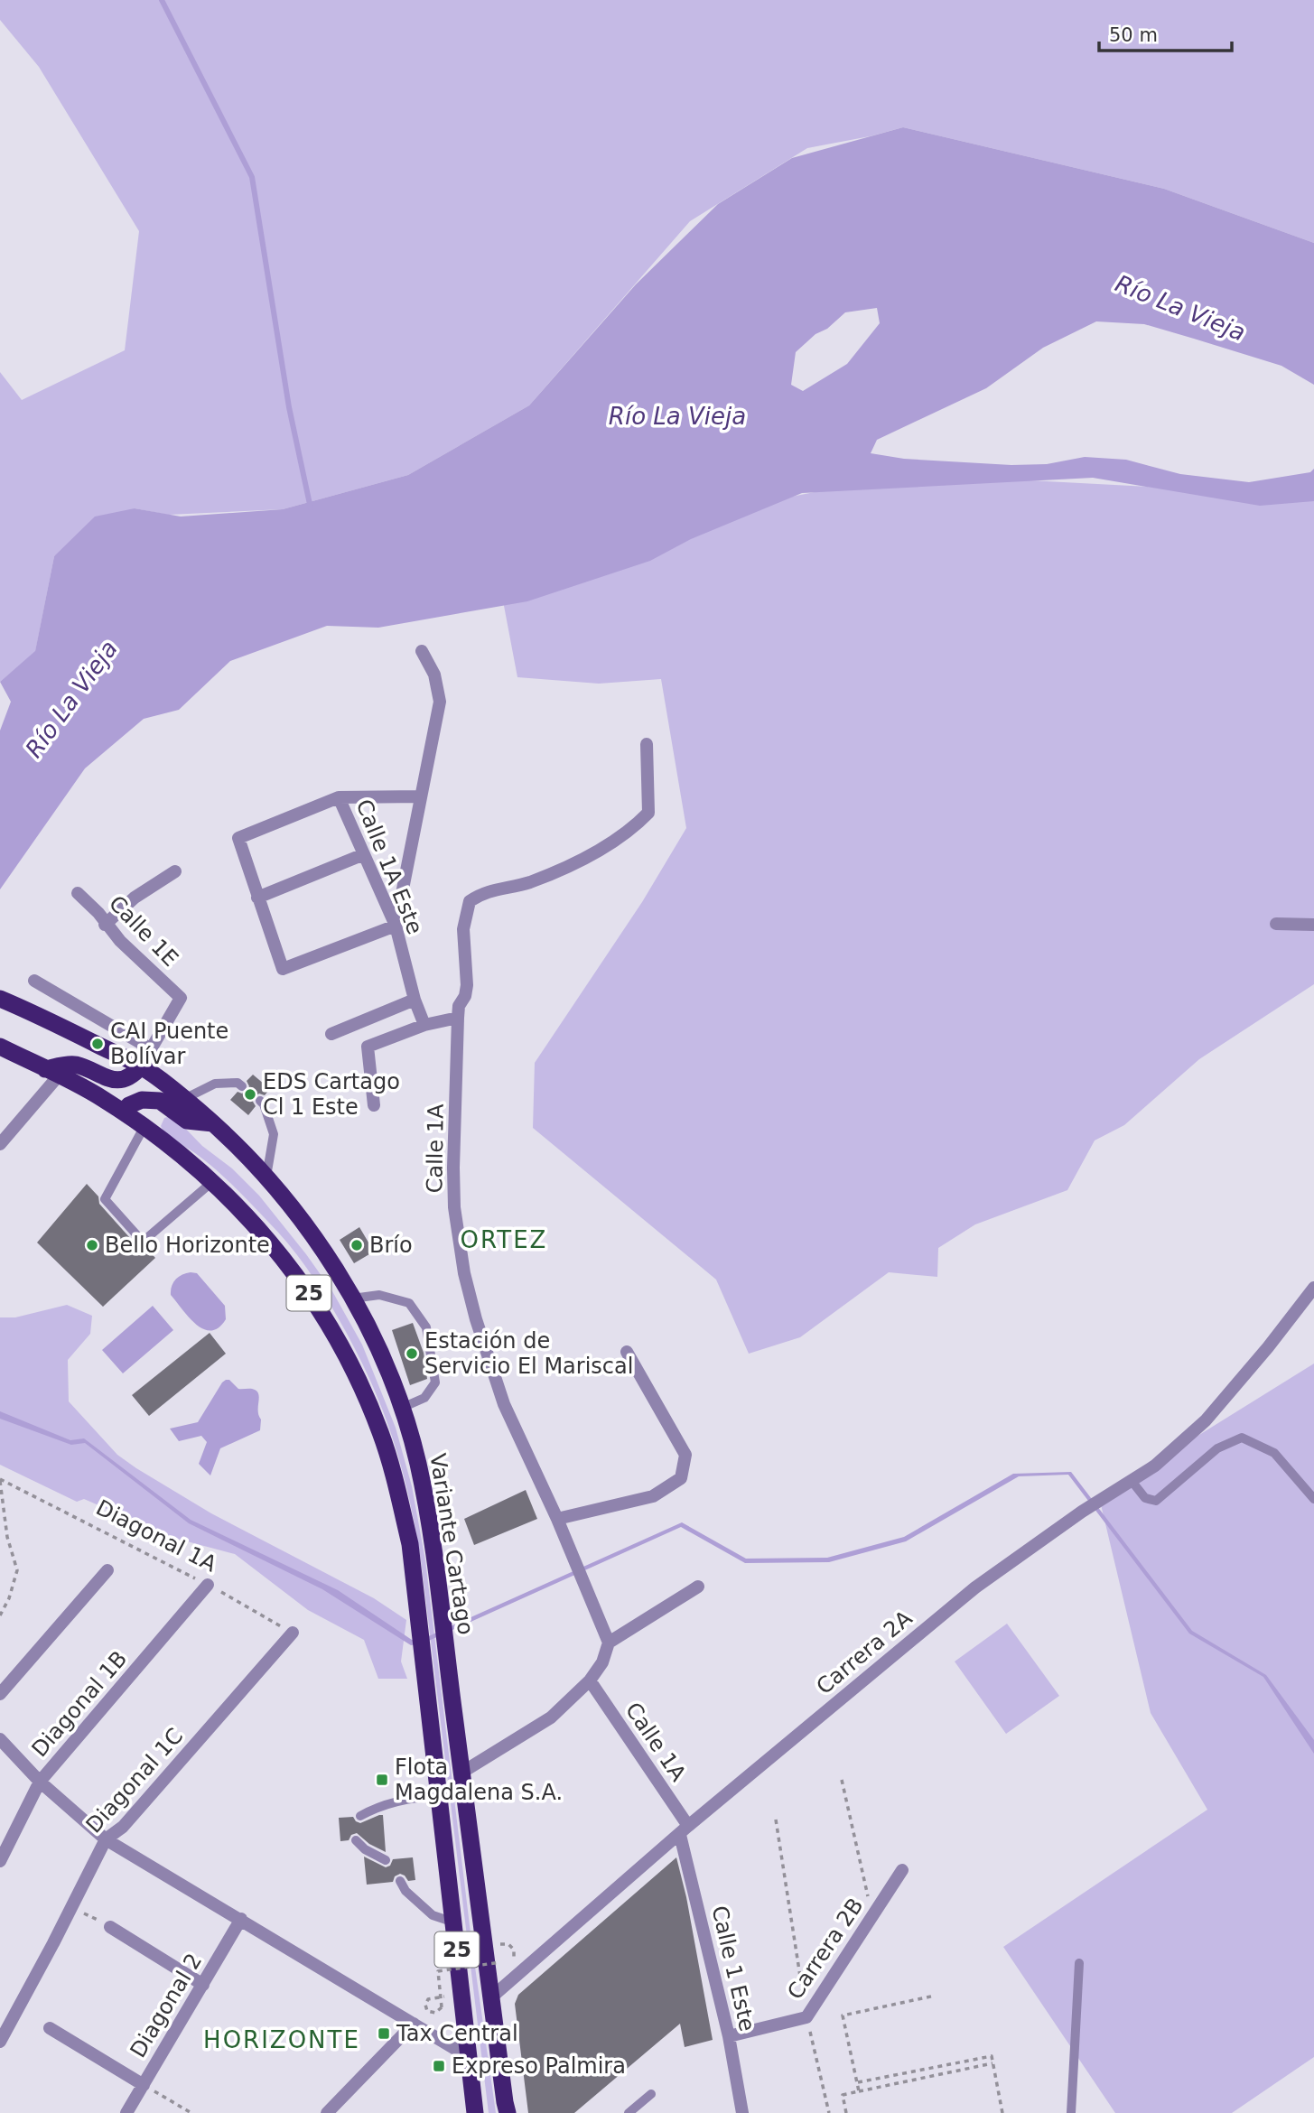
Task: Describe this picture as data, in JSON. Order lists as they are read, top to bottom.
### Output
{
  "streets": {
    "highway": ["25", "Variante Cartago"],
    "street": [
      "Calle 1A Este",
      "Calle 1E",
      "Calle 1A",
      "Carrera 2A",
      "Diagonal 1B",
      "Diagonal 1C",
      "Carrera 2B",
      "Calle 1 Este",
      "Diagonal 2"
    ],
    "path": ["Diagonal 1A"]
  },
  "crossings": [
    ["Calle 1A", "Carrera 2A"],
    ["Calle 1A", "Calle 1 Este"],
    ["Diagonal 1A", "Diagonal 1B"],
    ["Diagonal 1A", "Diagonal 1C"],
    ["Variante Cartago", "Carrera 2A"],
    ["Carrera 2A", "Calle 1 Este"],
    ["Carrera 2B", "Calle 1 Este"]
  ],
  "districts": ["ORTEZ", "HORIZONTE"],
  "water": ["Río La Vieja"],
  "places": {
    "other": [
      "CAI Puente Bolívar",
      "EDS Cartago Cl 1 Este",
      "Bello Horizonte",
      "Brío",
      "Estación de Servicio El Mariscal"
    ],
    "transit": ["Flota Magdalena S.A.", "Tax Central", "Expreso Palmira"]
  },
  "scale_bar": "50 m"
}
